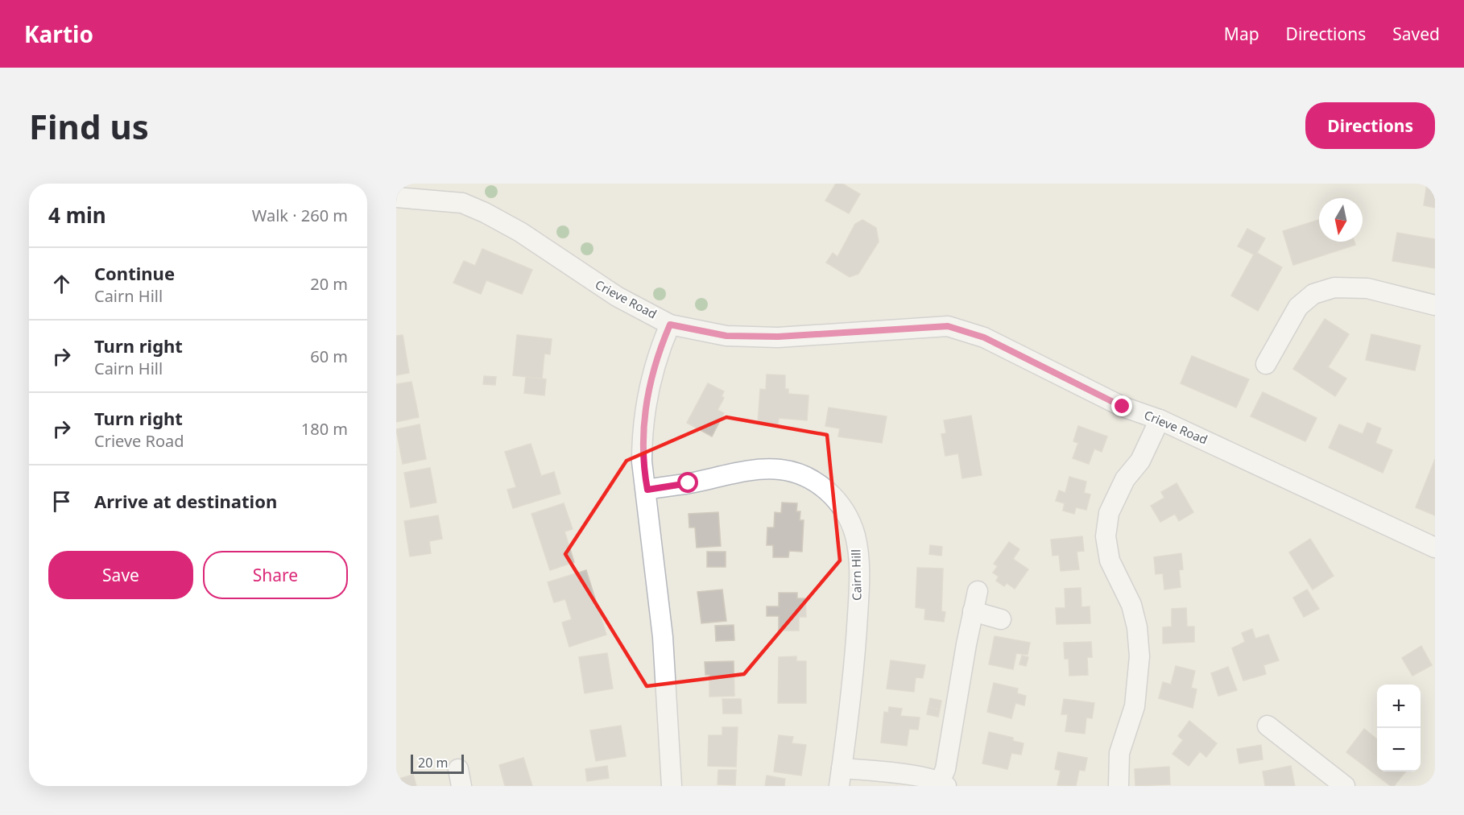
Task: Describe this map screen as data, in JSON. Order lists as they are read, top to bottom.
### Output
{
  "streets": {
    "street": ["Crieve Road", "Cairn Hill"]
  },
  "scale_bar": "20 m",
  "north": "bottom",
  "page": {
    "header": "Kartio",
    "nav": ["Map", "Directions", "Saved"],
    "buttons": [
      "Directions",
      ["Save", "Share"]
    ],
    "title": "Find us",
    "heading": ["4 min", "Walk · 260 m"],
    "list": [
      ["Continue", "Cairn Hill", "20 m"],
      ["Turn right", "Cairn Hill", "60 m"],
      ["Turn right", "Crieve Road", "180 m"],
      "Arrive at destination"
    ],
    "map_buttons": ["+", "−"],
    "scale": "20 m"
  }
}
